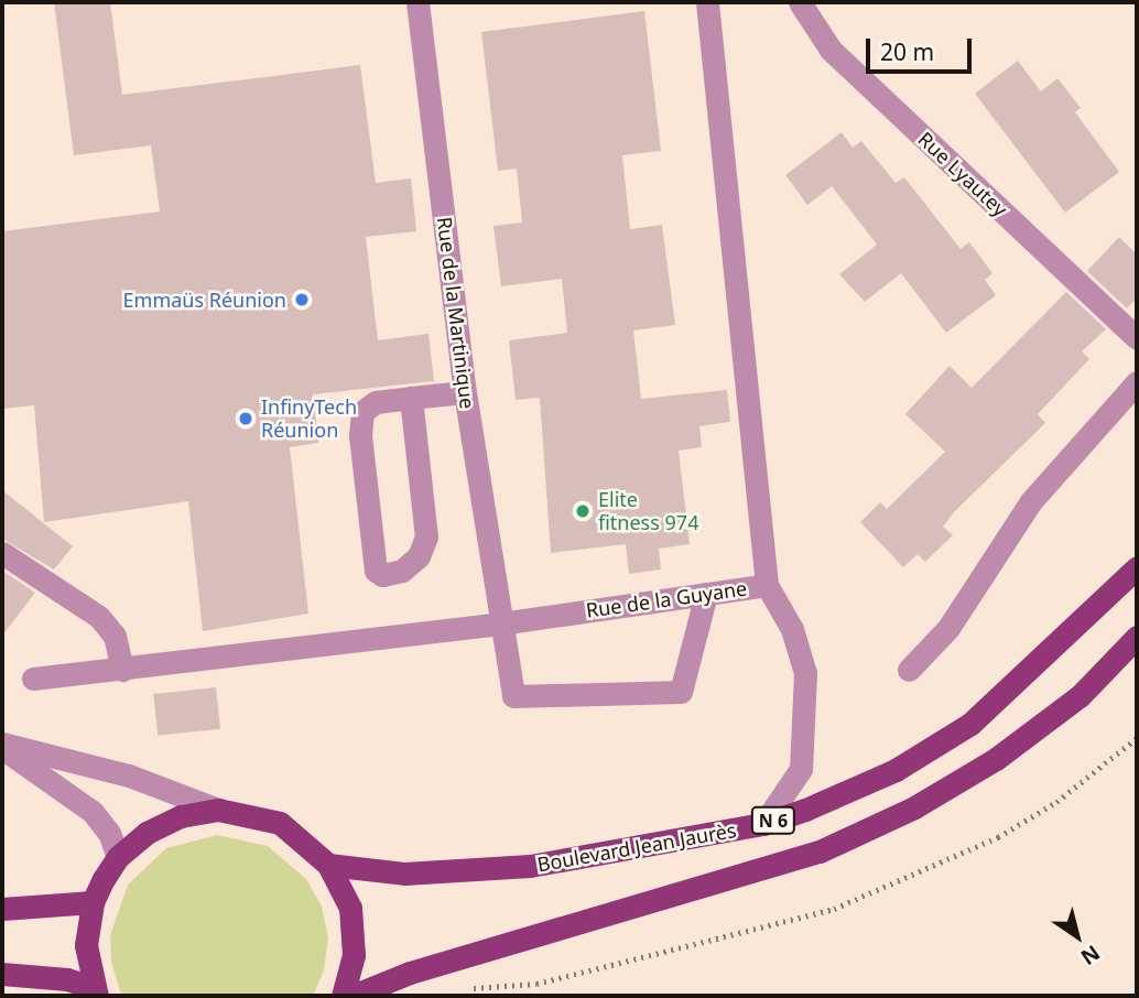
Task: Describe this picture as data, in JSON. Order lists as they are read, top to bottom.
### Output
{
  "streets": {
    "main road": ["N 6", "Boulevard Jean Jaurès"],
    "street": ["Rue Lyautey", "Rue de la Martinique", "Rue de la Guyane"]
  },
  "crossings": [
    ["Rue de la Martinique", "Rue de la Guyane"]
  ],
  "places": ["Emmaüs Réunion", "InfinyTech Réunion", "Elite fitness 974"],
  "scale_bar": "20 m",
  "north": "bottom right"
}
